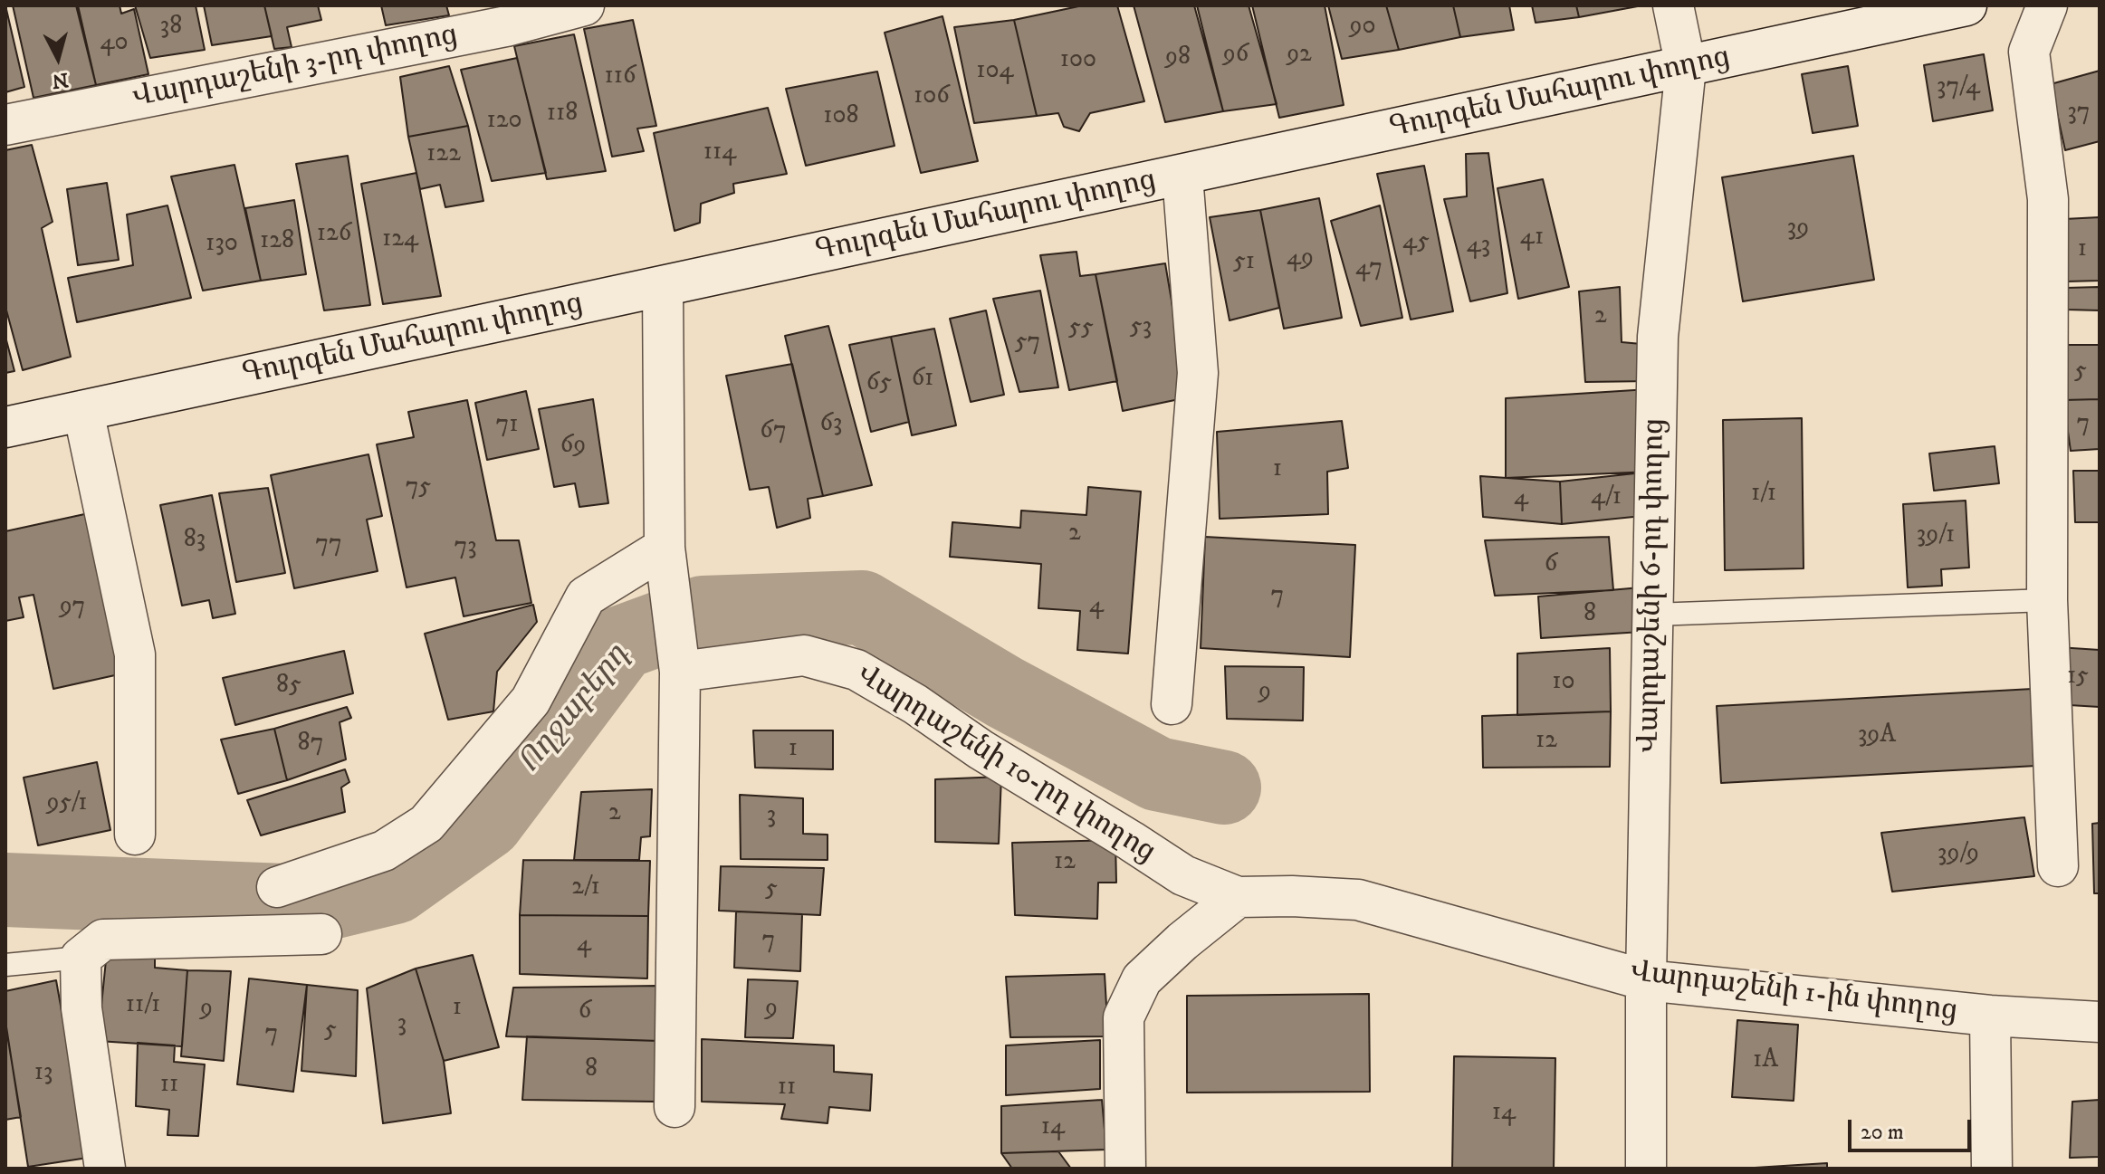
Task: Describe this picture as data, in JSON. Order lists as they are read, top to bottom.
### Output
{
  "streets": {
    "street": [
      "Վարդաշենի 3-րդ փողոց",
      "Գուրգեն Մահարու փողոց",
      "Վարդաշենի 6-րդ փողոց",
      "Վարդաշենի 10-րդ փողոց",
      "Վարդաշենի 1-ին փողոց"
    ]
  },
  "crossings": [
    ["Գուրգեն Մահարու փողոց", "Վարդաշենի 6-րդ փողոց"],
    ["Վարդաշենի 6-րդ փողոց", "Վարդաշենի 1-ին փողոց"],
    ["Վարդաշենի 10-րդ փողոց", "Վարդաշենի 1-ին փողոց"]
  ],
  "water": ["Ողջաբերդ"],
  "house_numbers": [
    "38",
    "90",
    "40",
    "96",
    "92",
    "98",
    "100",
    "104",
    "116",
    "37/4",
    "106",
    "37",
    "118",
    "108",
    "120",
    "114",
    "122",
    "39",
    "126",
    "41",
    "124",
    "128",
    "45",
    "130",
    "43",
    "1",
    "49",
    "51",
    "47",
    "2",
    "53",
    "55",
    "57",
    "5",
    "61",
    "65",
    "63",
    "7",
    "71",
    "67",
    "69",
    "1",
    "75",
    "1/1",
    "4/1",
    "4",
    "2",
    "39/1",
    "83",
    "77",
    "73",
    "6",
    "7",
    "4",
    "97",
    "8",
    "15",
    "10",
    "85",
    "9",
    "39A",
    "12",
    "87",
    "1",
    "95/1",
    "2",
    "3",
    "39/9",
    "12",
    "2/1",
    "5",
    "7",
    "4",
    "11/1",
    "1",
    "9",
    "9",
    "6",
    "3",
    "5",
    "7",
    "1A",
    "8",
    "13",
    "11",
    "11",
    "14",
    "14"
  ],
  "scale_bar": "20 m",
  "north": "bottom"
}
